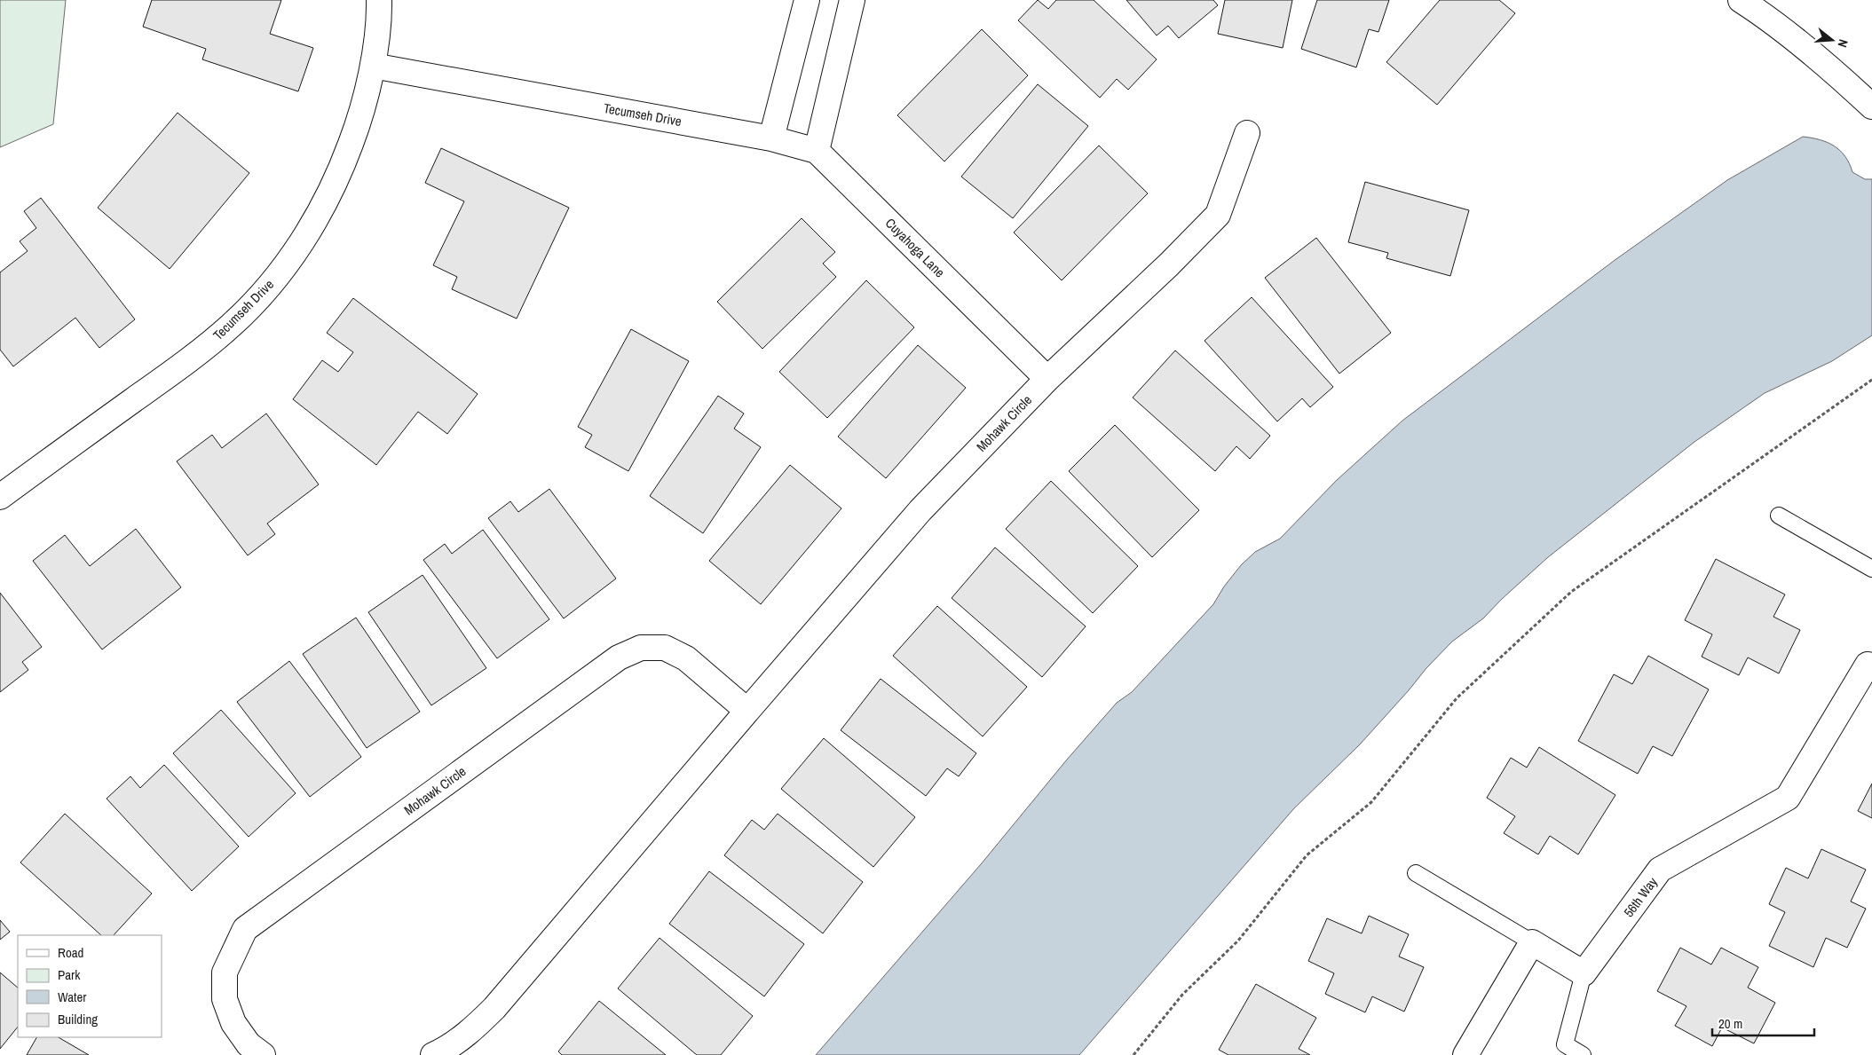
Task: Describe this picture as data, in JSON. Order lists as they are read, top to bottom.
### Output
{
  "streets": {
    "street": [
      "Tecumseh Drive",
      "Cuyahoga Lane",
      "Mohawk Circle",
      "56th Way"
    ]
  },
  "crossings": [
    ["Tecumseh Drive", "Cuyahoga Lane"],
    ["Cuyahoga Lane", "Mohawk Circle"]
  ],
  "legend": [
    "Road",
    "Park",
    "Water",
    "Building"
  ],
  "scale_bar": "20 m",
  "north": "right"
}
